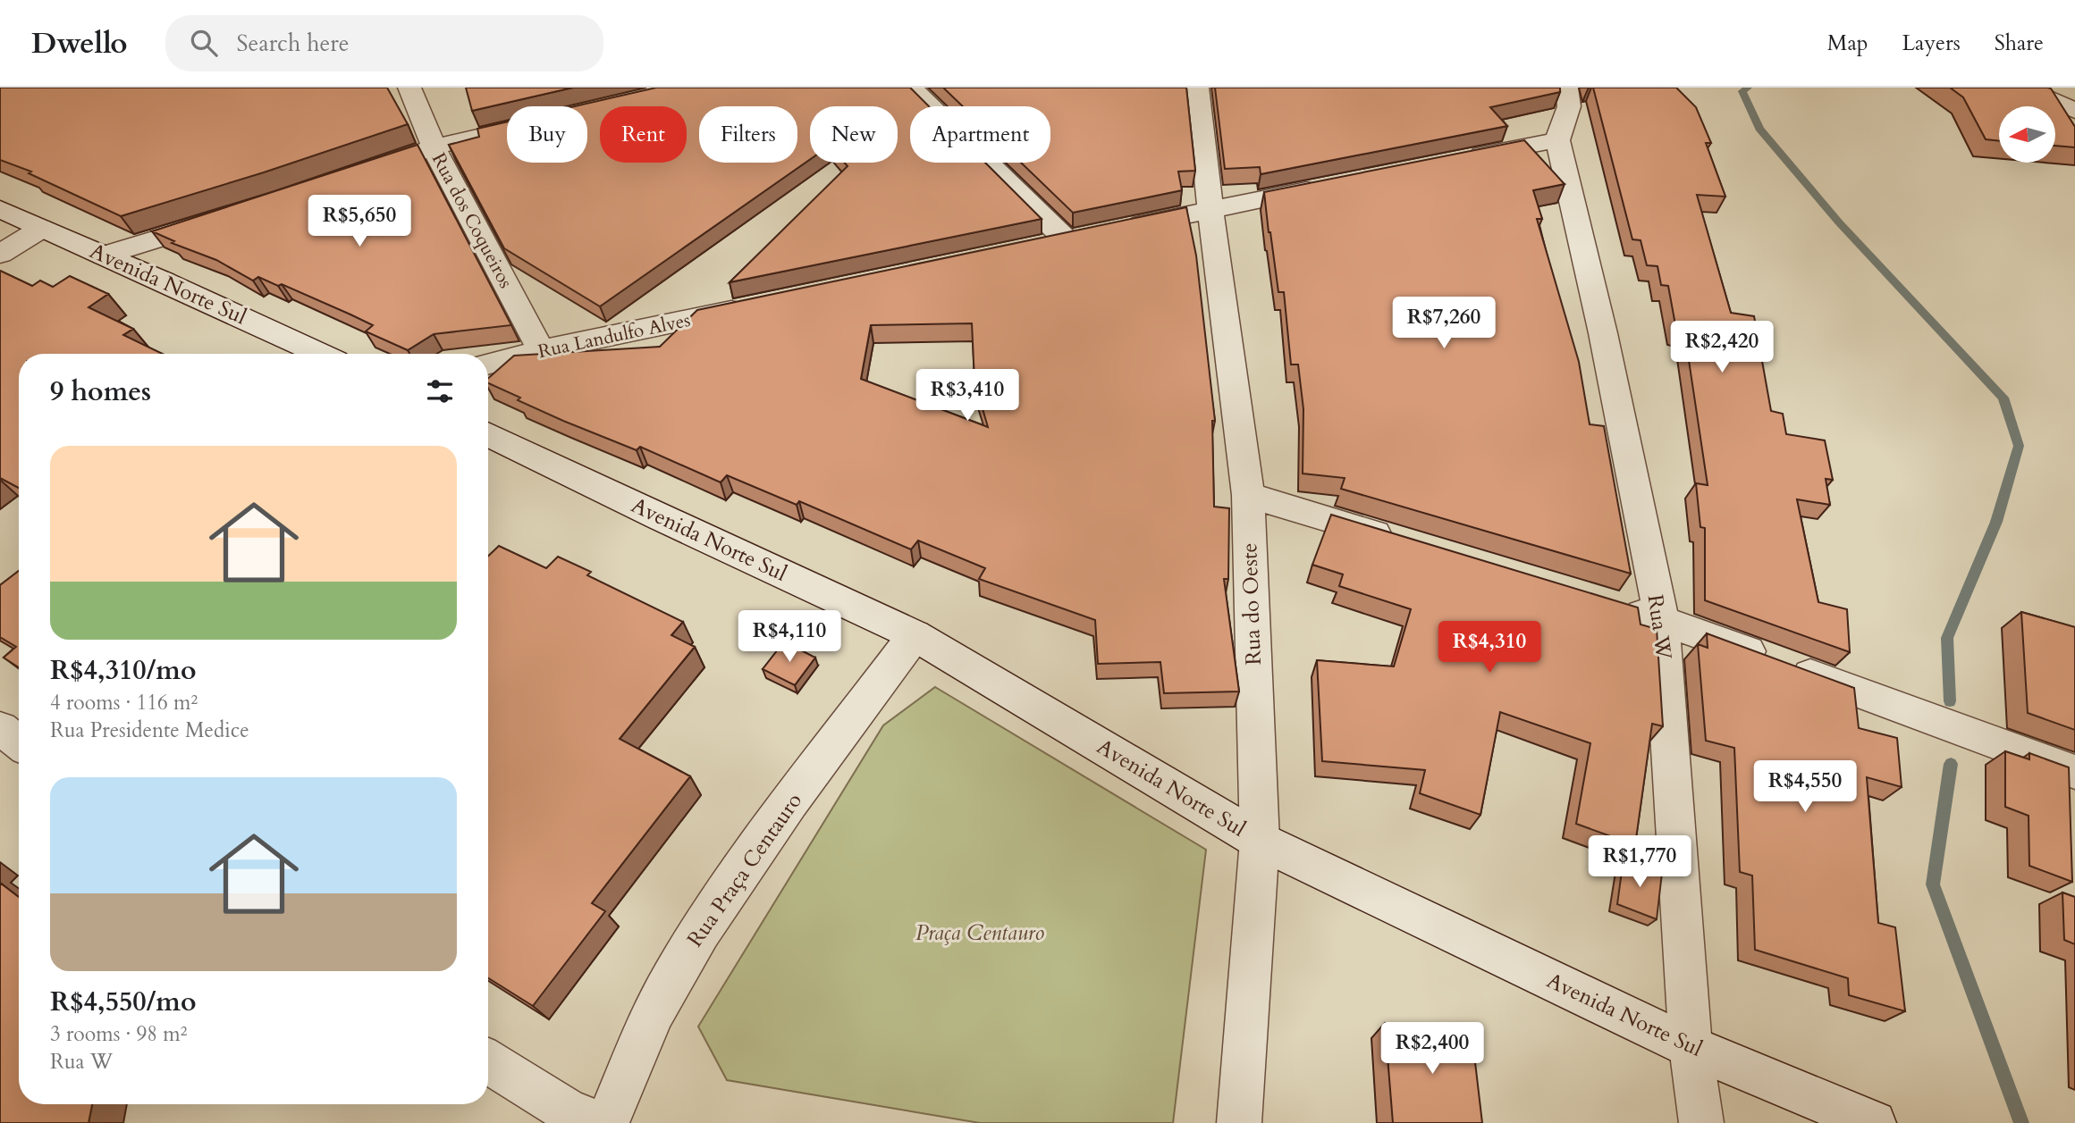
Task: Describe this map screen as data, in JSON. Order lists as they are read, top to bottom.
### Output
{
  "streets": {
    "street": [
      "Rua dos Coqueiros",
      "Avenida Norte Sul",
      "Rua Landulfo Alves",
      "Rua do Oeste",
      "Rua W",
      "Rua Praça Centauro"
    ]
  },
  "crossings": [
    ["Rua dos Coqueiros", "Rua Landulfo Alves"],
    ["Avenida Norte Sul", "Rua do Oeste"],
    ["Avenida Norte Sul", "Rua W"],
    ["Avenida Norte Sul", "Rua Praça Centauro"]
  ],
  "parks": ["Praça Centauro"],
  "north": "left",
  "page": {
    "header": "Dwello",
    "search": "Search here",
    "nav": ["Map", "Layers", "Share"],
    "chip": [
      "Buy",
      "Rent",
      "Filters",
      "New",
      "Apartment"
    ],
    "price": [
      "R$5,650",
      "R$7,260",
      "R$2,420",
      "R$3,410",
      "R$4,110",
      "R$4,310",
      "R$4,550",
      "R$1,770",
      "R$2,400"
    ],
    "heading": "9 homes",
    "list": [
      {
        "name": "R$4,310/mo",
        "note": "4 rooms · 116 m² · Rua Presidente Medice"
      },
      {
        "name": "R$4,550/mo",
        "note": "3 rooms · 98 m² · Rua W"
      }
    ]
  }
}
